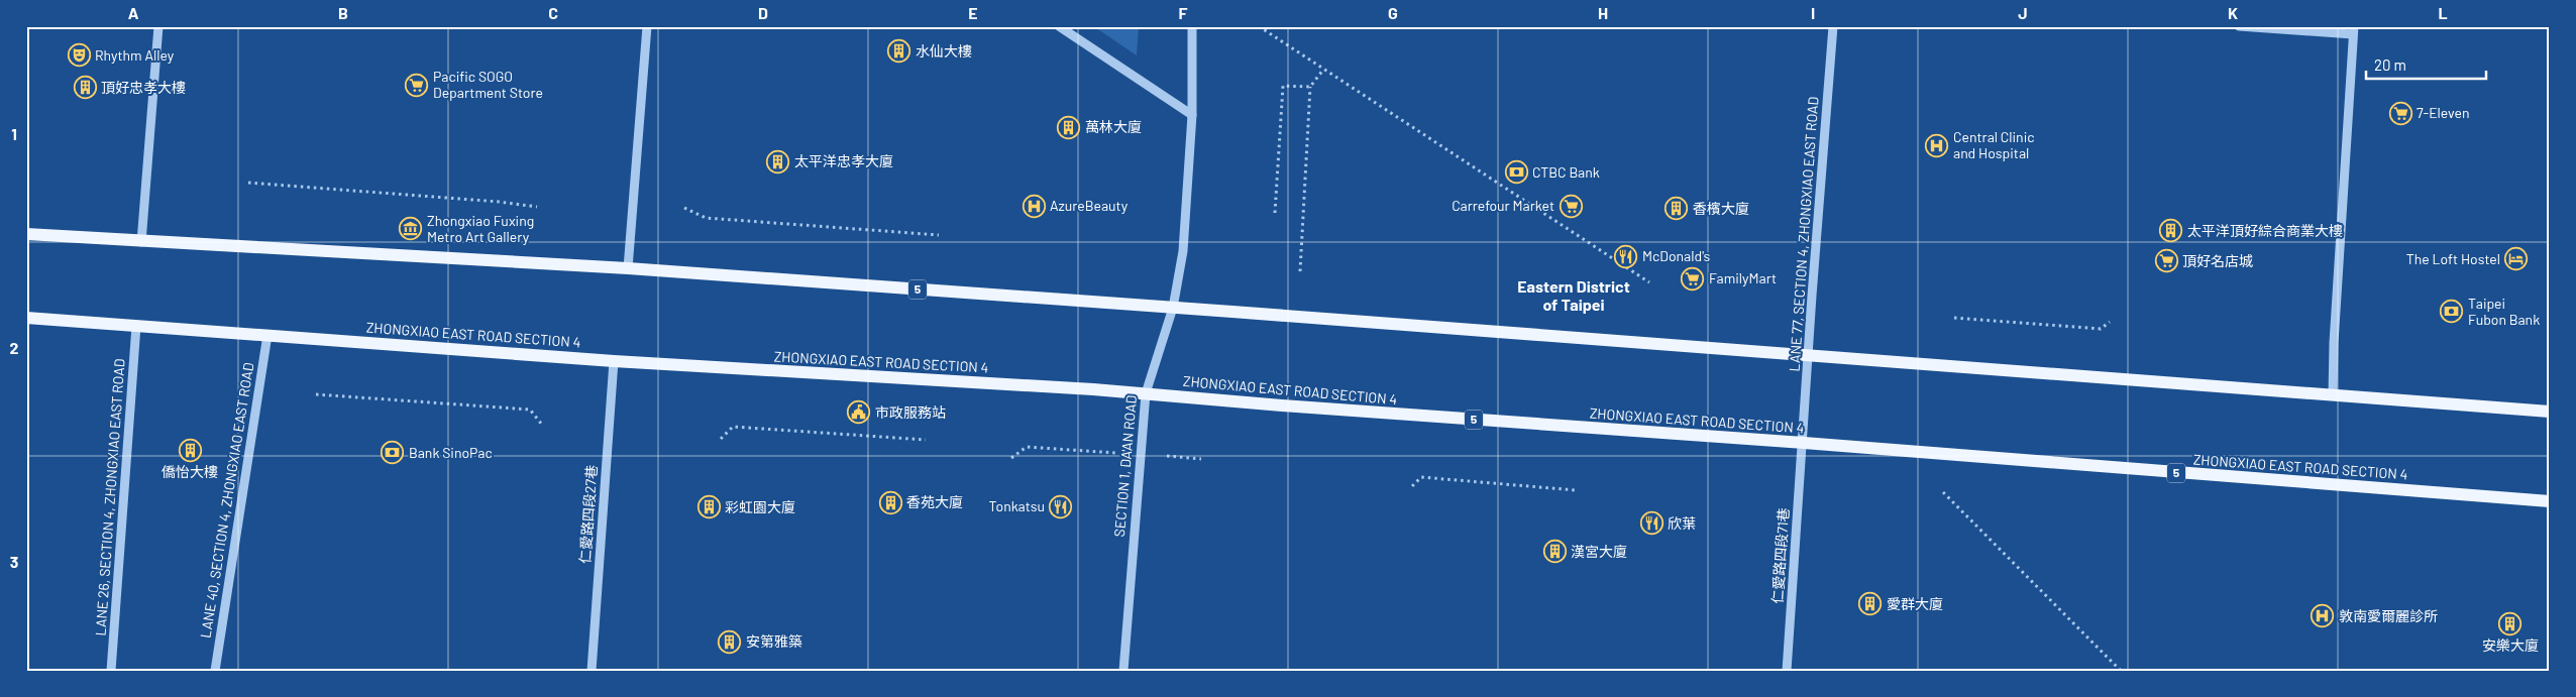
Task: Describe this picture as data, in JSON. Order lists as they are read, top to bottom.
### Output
{
  "streets": {
    "main road": ["5", "ZHONGXIAO EAST ROAD SECTION 4"],
    "street": [
      "LANE 77, SECTION 4, ZHONGXIAO EAST ROAD",
      "SECTION 1, DA'AN ROAD",
      "LANE 26, SECTION 4, ZHONGXIAO EAST ROAD",
      "LANE 40, SECTION 4, ZHONGXIAO EAST ROAD",
      "仁愛路四段27巷",
      "仁愛路四段71巷"
    ]
  },
  "crossings": [
    ["LANE 77, SECTION 4, ZHONGXIAO EAST ROAD", "5"],
    ["LANE 77, SECTION 4, ZHONGXIAO EAST ROAD", "ZHONGXIAO EAST ROAD SECTION 4"],
    ["LANE 77, SECTION 4, ZHONGXIAO EAST ROAD", "仁愛路四段71巷"],
    ["5", "SECTION 1, DA'AN ROAD"],
    ["ZHONGXIAO EAST ROAD SECTION 4", "SECTION 1, DA'AN ROAD"],
    ["ZHONGXIAO EAST ROAD SECTION 4", "LANE 26, SECTION 4, ZHONGXIAO EAST ROAD"],
    ["ZHONGXIAO EAST ROAD SECTION 4", "LANE 40, SECTION 4, ZHONGXIAO EAST ROAD"],
    ["ZHONGXIAO EAST ROAD SECTION 4", "仁愛路四段27巷"],
    ["ZHONGXIAO EAST ROAD SECTION 4", "仁愛路四段71巷"]
  ],
  "districts": ["Eastern District of Taipei"],
  "places": {
    "building": [
      "水仙大樓",
      "頂好忠孝大樓",
      "萬林大廈",
      "太平洋忠孝大廈",
      "香檳大廈",
      "太平洋頂好綜合商業大樓",
      "僑怡大樓",
      "香苑大廈",
      "彩虹園大廈",
      "漢宮大廈",
      "愛群大廈",
      "安樂大廈",
      "安第雅築"
    ],
    "theatre": ["Rhythm Alley"],
    "supermarket": [
      "Pacific SOGO Department Store",
      "7-Eleven",
      "Carrefour Market",
      "頂好名店城",
      "FamilyMart"
    ],
    "hospital": ["Central Clinic and Hospital", "AzureBeauty", "敦南愛爾麗診所"],
    "bank": ["CTBC Bank", "Taipei Fubon Bank", "Bank SinoPac"],
    "museum": ["Zhongxiao Fuxing Metro Art Gallery"],
    "restaurant": ["McDonald's", "Tonkatsu", "欣葉"],
    "hotel": ["The Loft Hostel"],
    "public building": ["市政服務站"]
  },
  "scale_bar": "20 m",
  "grid": {
    "columns": [
      "A",
      "B",
      "C",
      "D",
      "E",
      "F",
      "G",
      "H",
      "I",
      "J",
      "K",
      "L"
    ],
    "rows": ["1", "2", "3"]
  }
}
